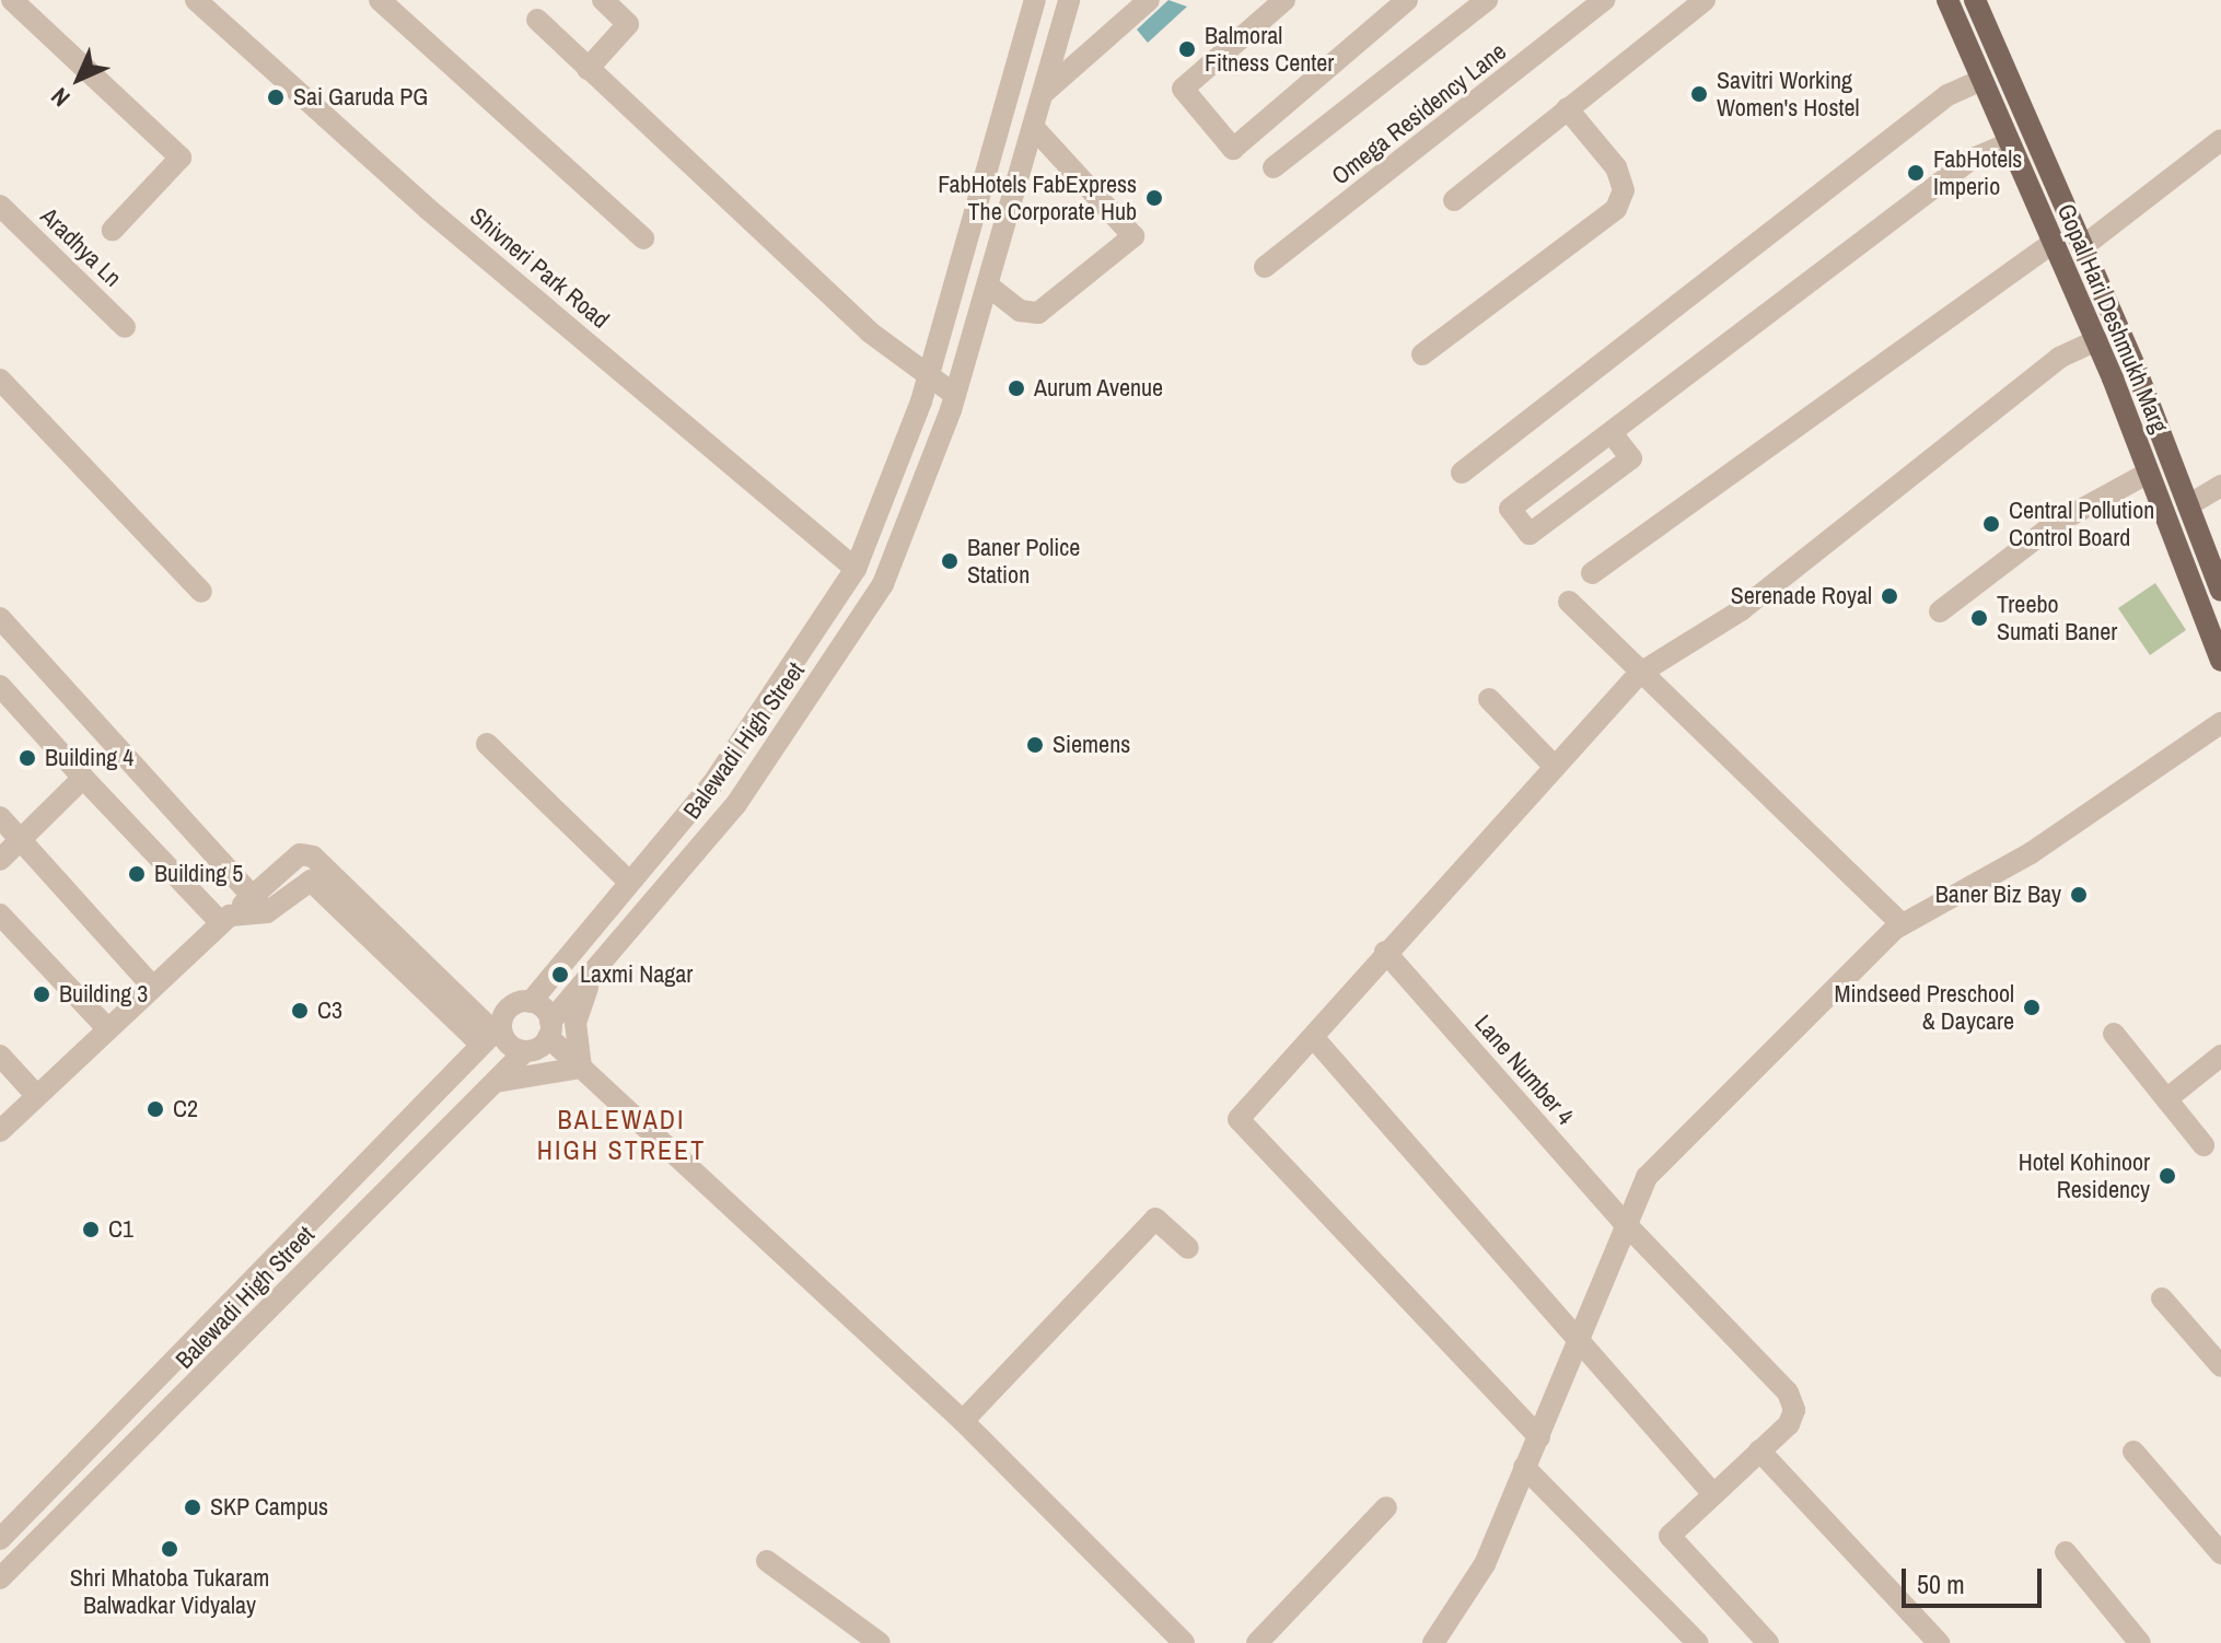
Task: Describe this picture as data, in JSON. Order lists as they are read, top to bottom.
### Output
{
  "streets": {
    "main road": ["Gopal Hari Deshmukh Marg"],
    "street": [
      "Omega Residency Lane",
      "Aradhya Ln",
      "Shivneri Park Road",
      "Balewadi High Street",
      "Lane Number 4"
    ]
  },
  "crossings": [
    ["Shivneri Park Road", "Balewadi High Street"]
  ],
  "districts": ["BALEWADI HIGH STREET"],
  "places": [
    "Balmoral Fitness Center",
    "Savitri Working Women's Hostel",
    "Sai Garuda PG",
    "FabHotels Imperio",
    "FabHotels FabExpress The Corporate Hub",
    "Aurum Avenue",
    "Central Pollution Control Board",
    "Baner Police Station",
    "Serenade Royal",
    "Treebo Sumati Baner",
    "Siemens",
    "Building 4",
    "Building 5",
    "Baner Biz Bay",
    "Laxmi Nagar",
    "Building 3",
    "Mindseed Preschool & Daycare",
    "C3",
    "C2",
    "Hotel Kohinoor Residency",
    "C1",
    "SKP Campus",
    "Shri Mhatoba Tukaram Balwadkar Vidyalay"
  ],
  "scale_bar": "50 m",
  "north": "bottom left"
}
